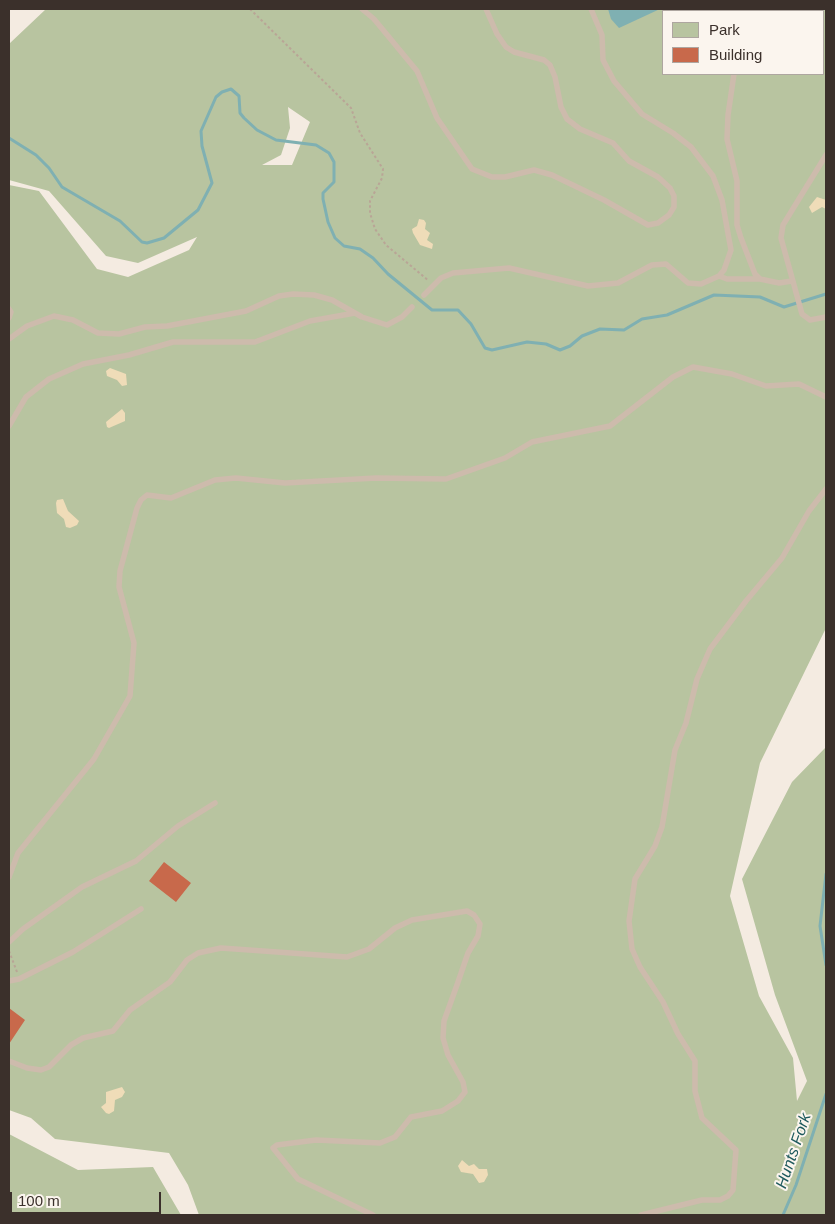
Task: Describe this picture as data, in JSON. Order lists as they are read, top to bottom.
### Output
{
  "water": ["Hunts Fork"],
  "legend": ["Park", "Building"],
  "scale_bar": "100 m"
}
